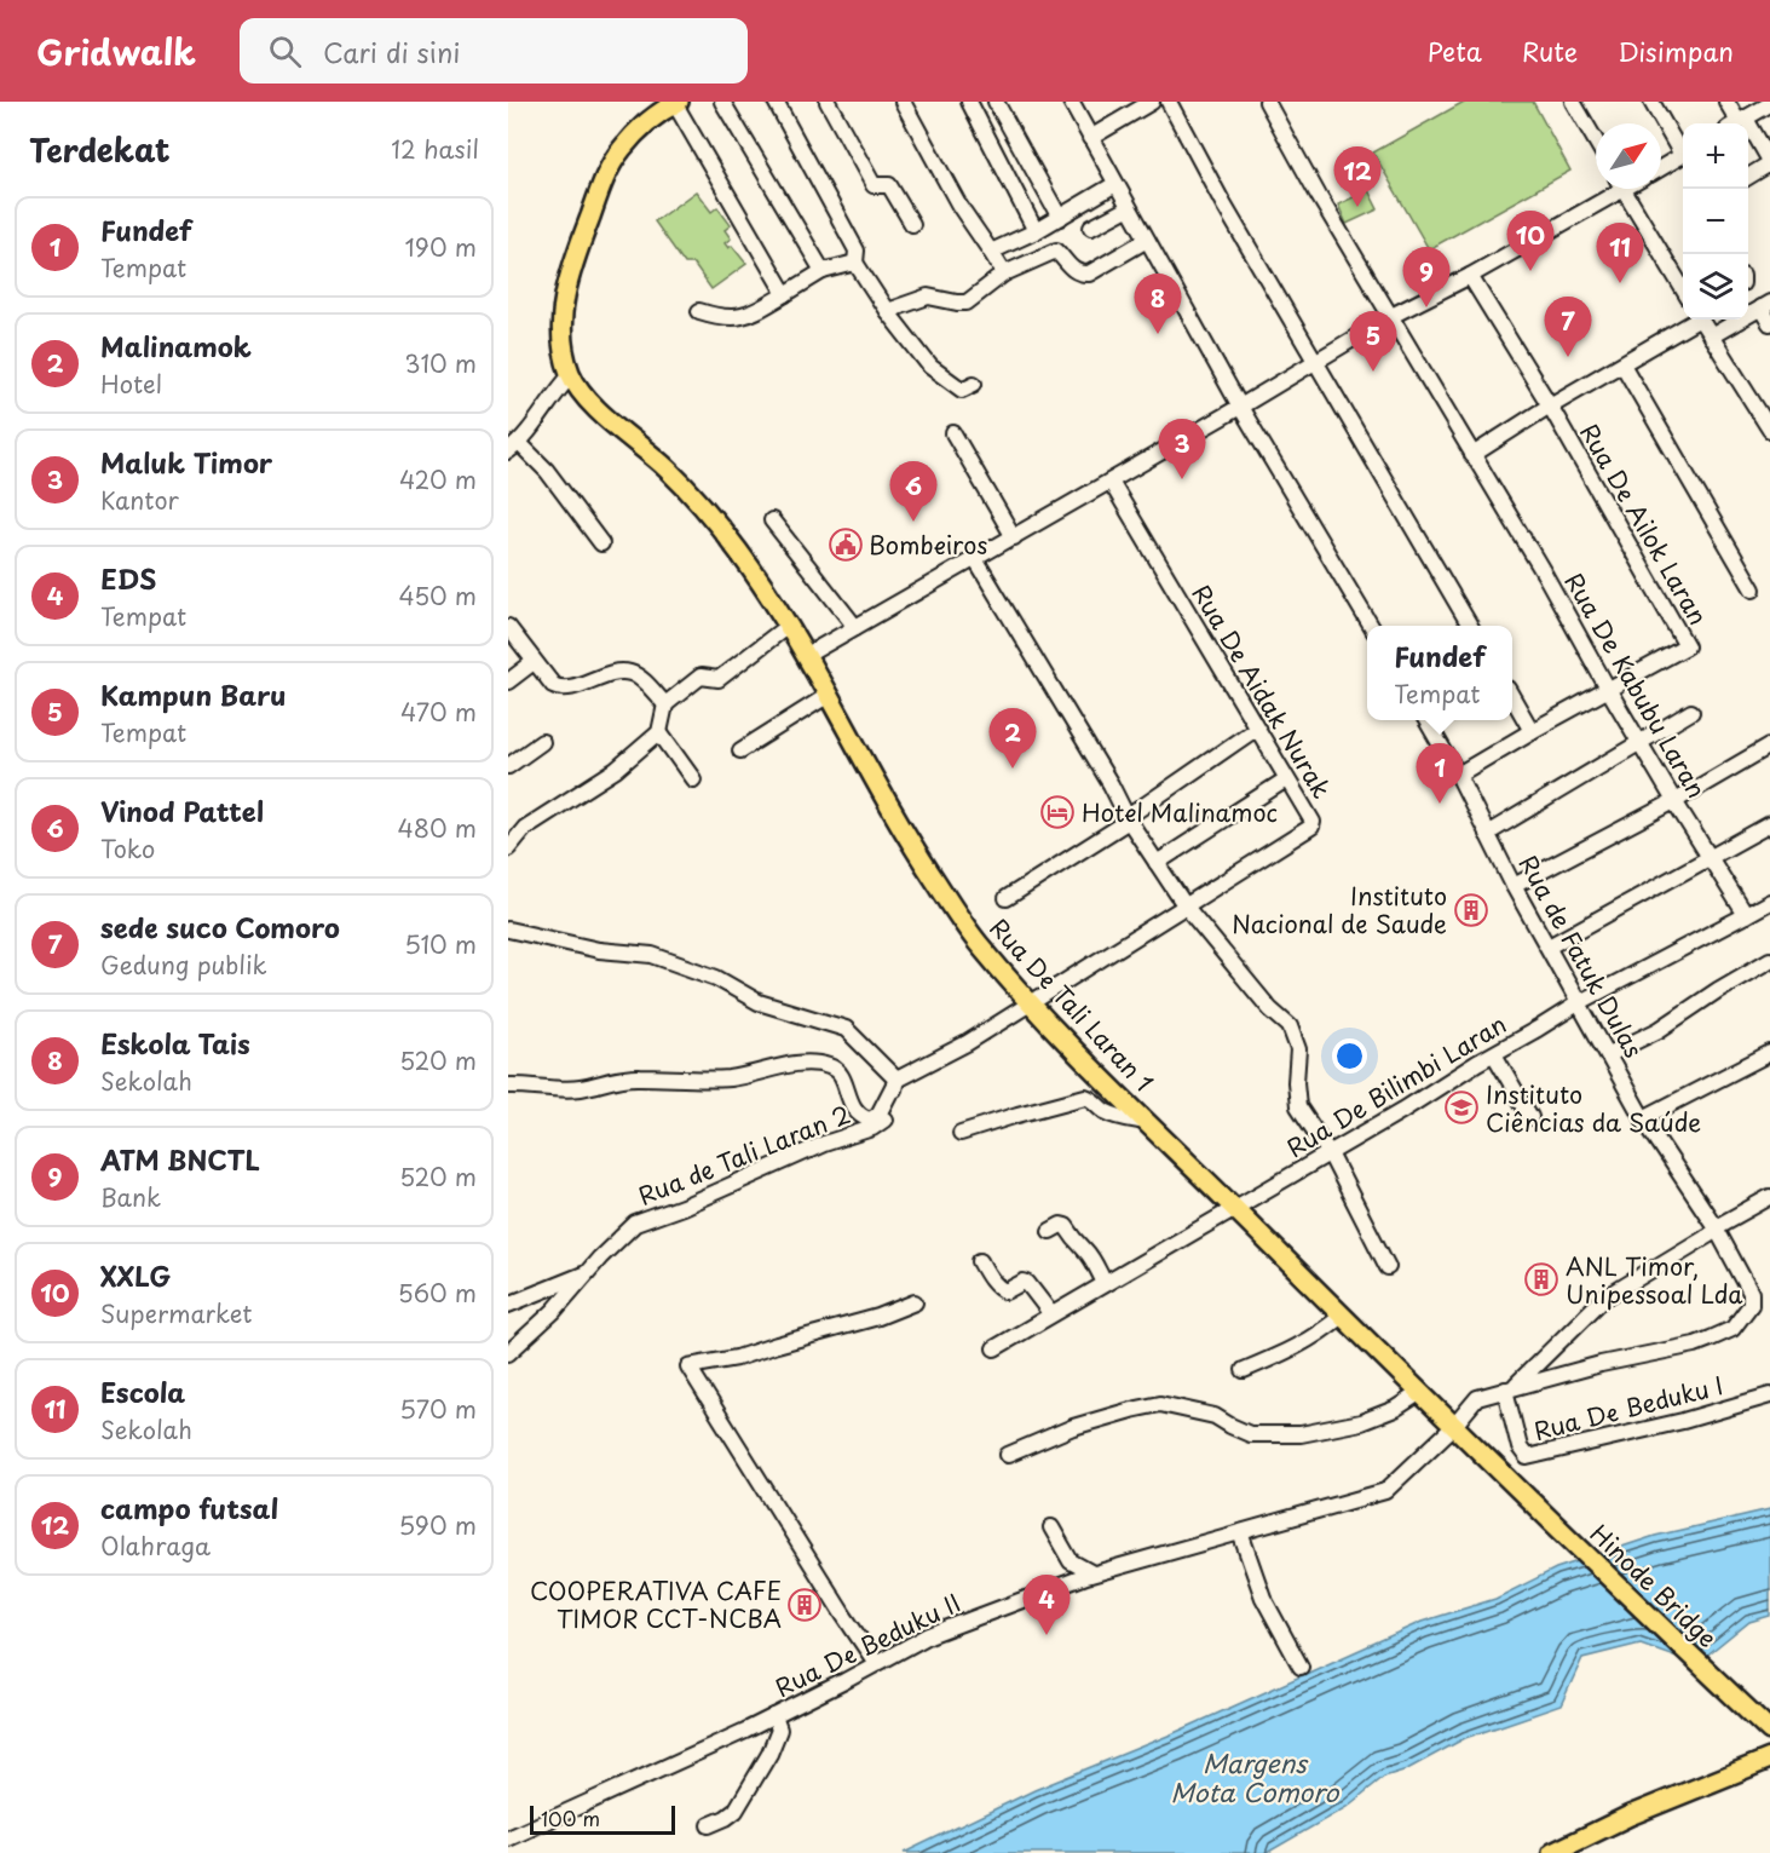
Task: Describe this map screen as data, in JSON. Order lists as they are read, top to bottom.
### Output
{
  "streets": {
    "main road": ["Rua De Tali Laran 1", "Hinode Bridge"],
    "street": [
      "Rua De Ailok Laran",
      "Rua De Kabubu Laran",
      "Rua De Aidak Nurak",
      "Rua de Fatuk Dulas",
      "Rua De Bilimbi Laran",
      "Rua de Tali Laran 2",
      "Rua De Beduku I",
      "Rua De Beduku II"
    ]
  },
  "crossings": [
    ["Rua De Ailok Laran", "Rua De Kabubu Laran"],
    ["Rua De Ailok Laran", "Rua de Fatuk Dulas"],
    ["Rua De Aidak Nurak", "Rua De Tali Laran 1"],
    ["Rua De Aidak Nurak", "Rua de Tali Laran 2"],
    ["Rua de Fatuk Dulas", "Rua De Tali Laran 1"],
    ["Rua de Fatuk Dulas", "Rua De Bilimbi Laran"],
    ["Rua de Fatuk Dulas", "Rua De Beduku I"],
    ["Rua de Fatuk Dulas", "Rua De Beduku II"],
    ["Rua De Tali Laran 1", "Rua De Bilimbi Laran"],
    ["Rua De Tali Laran 1", "Hinode Bridge"]
  ],
  "water": ["Margens Mota Comoro"],
  "places": {
    "public building": ["Bombeiros"],
    "hotel": ["Hotel Malinamoc"],
    "building": ["Instituto Nacional de Saude", "ANL Timor, Unipessoal Lda", "COOPERATIVA CAFE TIMOR CCT-NCBA"],
    "school or university": ["Instituto Ciências da Saúde"]
  },
  "scale_bar": "100 m",
  "north": "top right",
  "page": {
    "header": "Gridwalk",
    "search": "Cari di sini",
    "nav": ["Peta", "Rute", "Disimpan"],
    "heading": ["Terdekat", "12 hasil"],
    "map_buttons": ["+", "−"],
    "pins": [
      "12",
      "10",
      "11",
      "9",
      "8",
      "7",
      "5",
      "3",
      "6",
      "2",
      "1",
      "4"
    ],
    "list": [
      {
        "mark": "1",
        "name": "Fundef",
        "note": "Tempat",
        "value": "190 m"
      },
      {
        "mark": "2",
        "name": "Malinamok",
        "note": "Hotel",
        "value": "310 m"
      },
      {
        "mark": "3",
        "name": "Maluk Timor",
        "note": "Kantor",
        "value": "420 m"
      },
      {
        "mark": "4",
        "name": "EDS",
        "note": "Tempat",
        "value": "450 m"
      },
      {
        "mark": "5",
        "name": "Kampun Baru",
        "note": "Tempat",
        "value": "470 m"
      },
      {
        "mark": "6",
        "name": "Vinod Pattel",
        "note": "Toko",
        "value": "480 m"
      },
      {
        "mark": "7",
        "name": "sede suco Comoro",
        "note": "Gedung publik",
        "value": "510 m"
      },
      {
        "mark": "8",
        "name": "Eskola Tais",
        "note": "Sekolah",
        "value": "520 m"
      },
      {
        "mark": "9",
        "name": "ATM BNCTL",
        "note": "Bank",
        "value": "520 m"
      },
      {
        "mark": "10",
        "name": "XXLG",
        "note": "Supermarket",
        "value": "560 m"
      },
      {
        "mark": "11",
        "name": "Escola",
        "note": "Sekolah",
        "value": "570 m"
      },
      {
        "mark": "12",
        "name": "campo futsal",
        "note": "Olahraga",
        "value": "590 m"
      }
    ],
    "popup": ["Fundef", "Tempat"],
    "scale": "100 m"
  }
}
